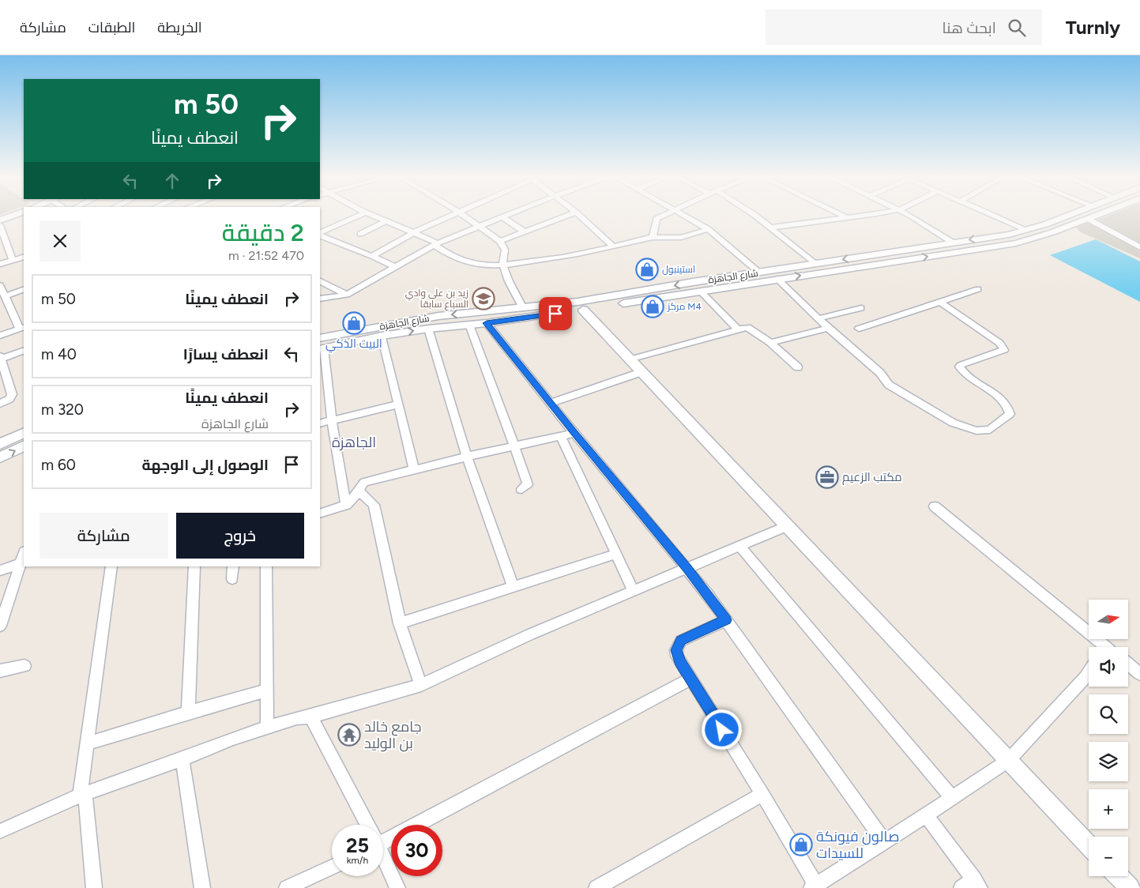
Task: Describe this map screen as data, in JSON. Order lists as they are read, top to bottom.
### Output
{
  "streets": {
    "street": ["شارع الجاهزة"]
  },
  "districts": ["الجاهزة"],
  "places": {
    "shop": [
      "استينبول",
      "مركز M4",
      "البيت الذكي",
      "صالون فيونكة للسيدات"
    ],
    "school or university": ["زيد بن علي وادي السباع سابقا"],
    "office": ["مكتب الزعيم"],
    "temple": ["جامع خالد بن الوليد"]
  },
  "north": "right",
  "page": {
    "header": "Turnly",
    "search": "ابحث هنا",
    "nav": ["الخريطة", "الطبقات", "مشاركة"],
    "turn": ["50 m", "انعطف يمينًا"],
    "heading": ["2 دقيقة", "470 m · 21:52"],
    "list": [
      {
        "name": "انعطف يمينًا",
        "value": "50 m"
      },
      {
        "name": "انعطف يسارًا",
        "value": "40 m"
      },
      {
        "name": "انعطف يمينًا",
        "note": "شارع الجاهزة",
        "value": "320 m"
      },
      {
        "name": "الوصول إلى الوجهة",
        "value": "60 m"
      }
    ],
    "buttons": ["خروج", "مشاركة"],
    "map_buttons": ["+", "−"],
    "speed": "25 km/h",
    "limit": "30"
  }
}
